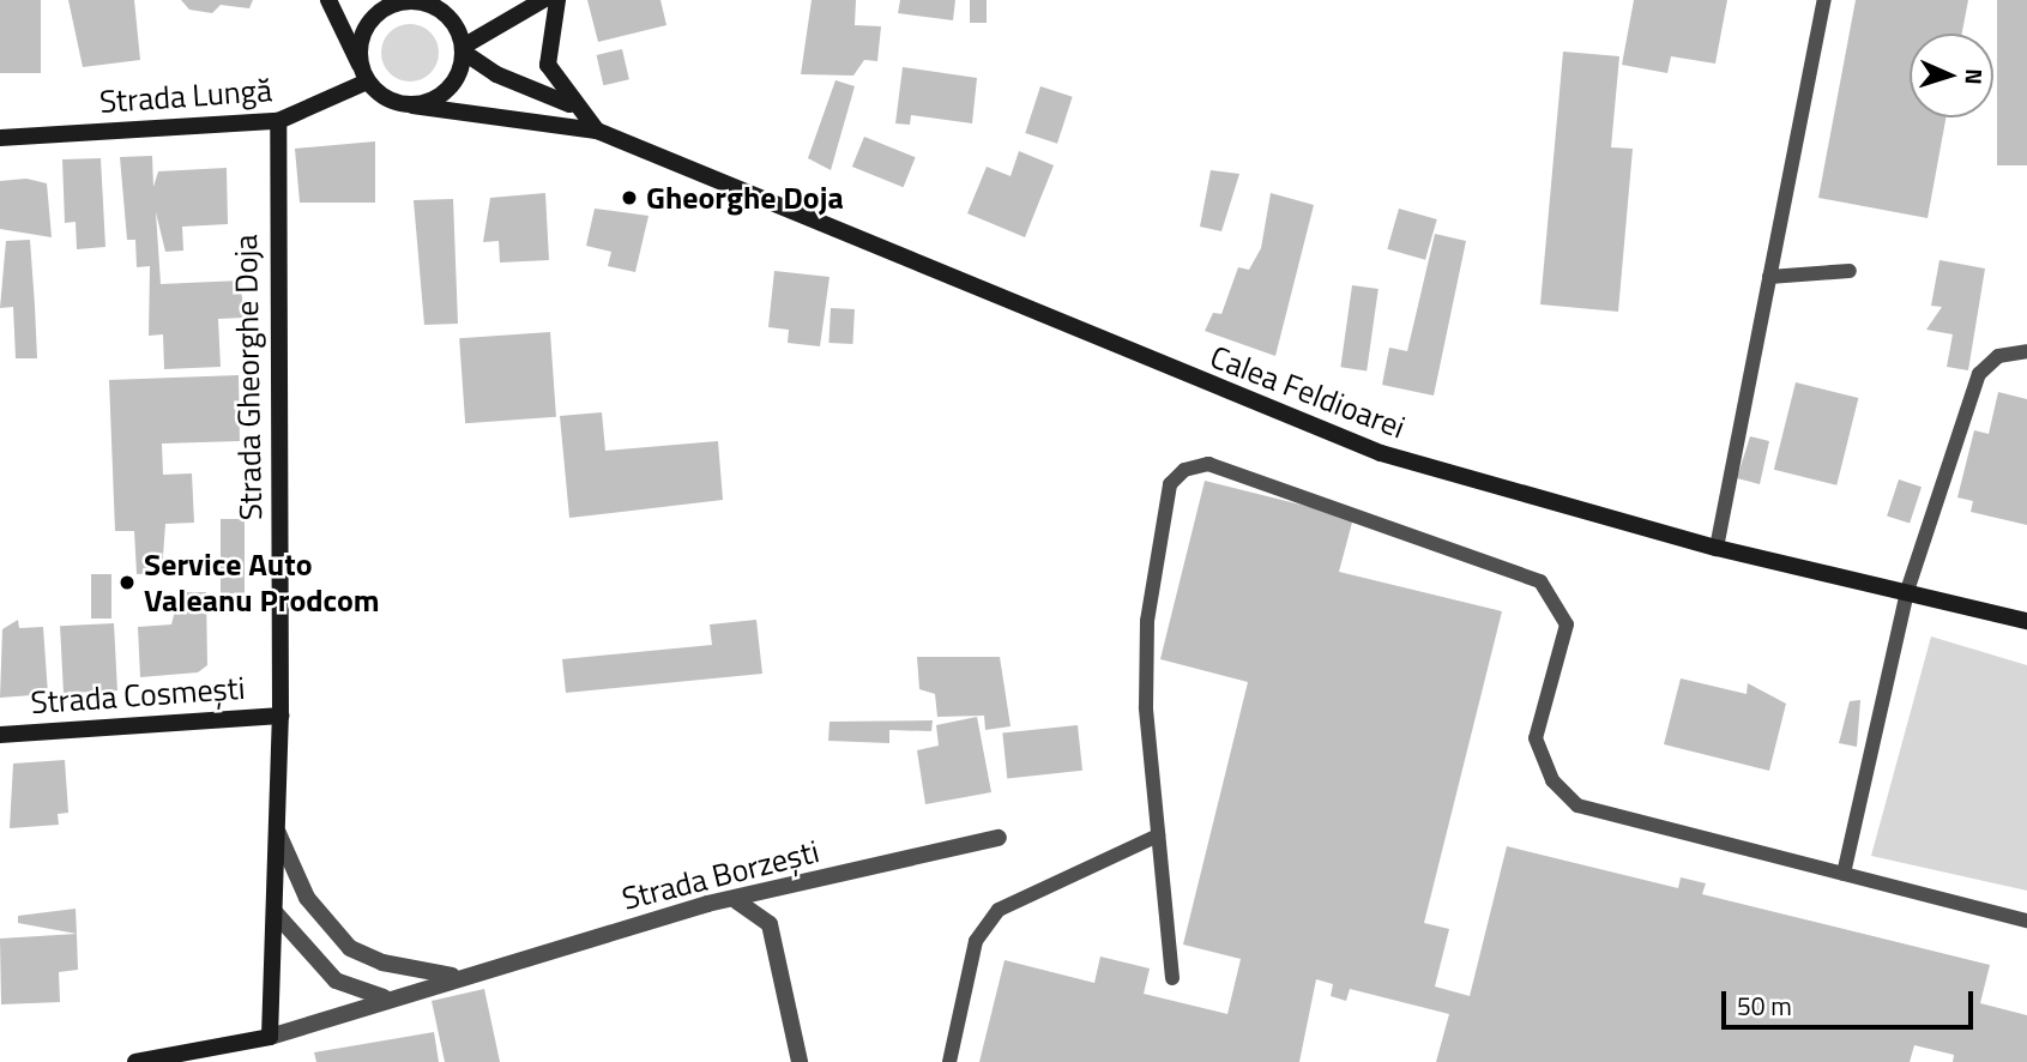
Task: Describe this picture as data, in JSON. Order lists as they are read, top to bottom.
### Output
{
  "streets": {
    "main road": [
      "Strada Lungă",
      "Strada Gheorghe Doja",
      "Calea Feldioarei",
      "Strada Cosmești",
      "Strada Borzești"
    ]
  },
  "crossings": [
    ["Strada Lungă", "Strada Gheorghe Doja"],
    ["Strada Lungă", "Calea Feldioarei"],
    ["Strada Gheorghe Doja", "Strada Cosmești"],
    ["Strada Gheorghe Doja", "Strada Borzești"]
  ],
  "places": ["Gheorghe Doja", "Service Auto Valeanu Prodcom"],
  "scale_bar": "50 m",
  "north": "right"
}
